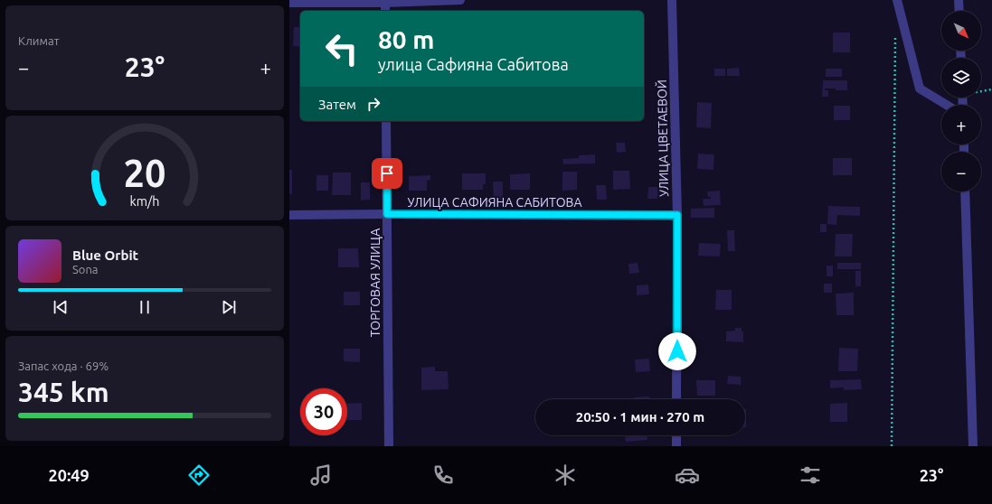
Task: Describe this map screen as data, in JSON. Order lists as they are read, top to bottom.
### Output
{
  "streets": {
    "street": ["УЛИЦА ЦВЕТАЕВОЙ", "УЛИЦА САФИЯНА САБИТОВА", "ТОРГОВАЯ УЛИЦА"]
  },
  "crossings": [
    ["УЛИЦА ЦВЕТАЕВОЙ", "УЛИЦА САФИЯНА САБИТОВА"],
    ["УЛИЦА САФИЯНА САБИТОВА", "ТОРГОВАЯ УЛИЦА"]
  ],
  "north": "bottom right",
  "page": {
    "tile": [
      "Климат",
      ["Запас хода · 69%", "345 km"]
    ],
    "map_buttons": ["+", "−"],
    "turn": ["80 m", "улица Сафияна Сабитова"],
    "heat": ["−", "23°", "+"],
    "then": "Затем",
    "song": ["Blue Orbit", "Sona"],
    "limit": "30",
    "trip": "20:50 · 1 мин · 270 m",
    "tabs": ["20:49", "23°"],
    "gauge": ["20", "km/h"]
  }
}
